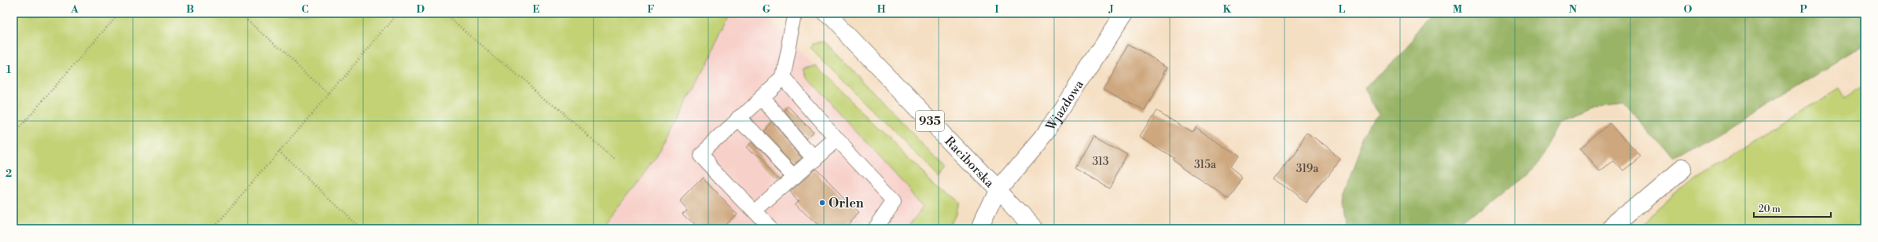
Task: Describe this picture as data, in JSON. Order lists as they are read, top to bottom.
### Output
{
  "streets": {
    "street": ["Wjazdowa", "935", "Raciborska"]
  },
  "crossings": [
    ["Wjazdowa", "Raciborska"]
  ],
  "places": ["Orlen"],
  "house_numbers": ["313", "315a", "319a"],
  "scale_bar": "20 m",
  "grid": {
    "columns": [
      "A",
      "B",
      "C",
      "D",
      "E",
      "F",
      "G",
      "H",
      "I",
      "J",
      "K",
      "L",
      "M",
      "N",
      "O",
      "P"
    ],
    "rows": ["1", "2"]
  }
}
